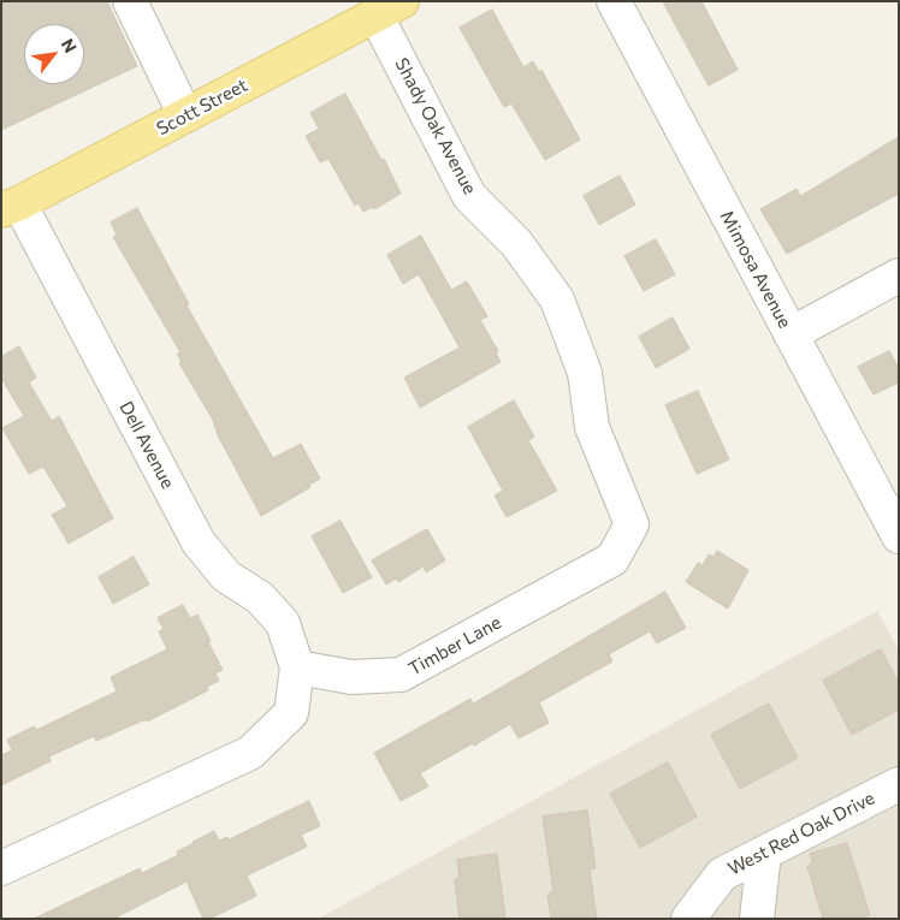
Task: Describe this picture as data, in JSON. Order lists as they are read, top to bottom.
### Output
{
  "streets": {
    "main road": ["Scott Street"],
    "street": [
      "Shady Oak Avenue",
      "Mimosa Avenue",
      "Dell Avenue",
      "Timber Lane",
      "West Red Oak Drive"
    ]
  },
  "crossings": [
    ["Scott Street", "Shady Oak Avenue"],
    ["Scott Street", "Dell Avenue"],
    ["Shady Oak Avenue", "Timber Lane"],
    ["Dell Avenue", "Timber Lane"]
  ],
  "north": "top right"
}
